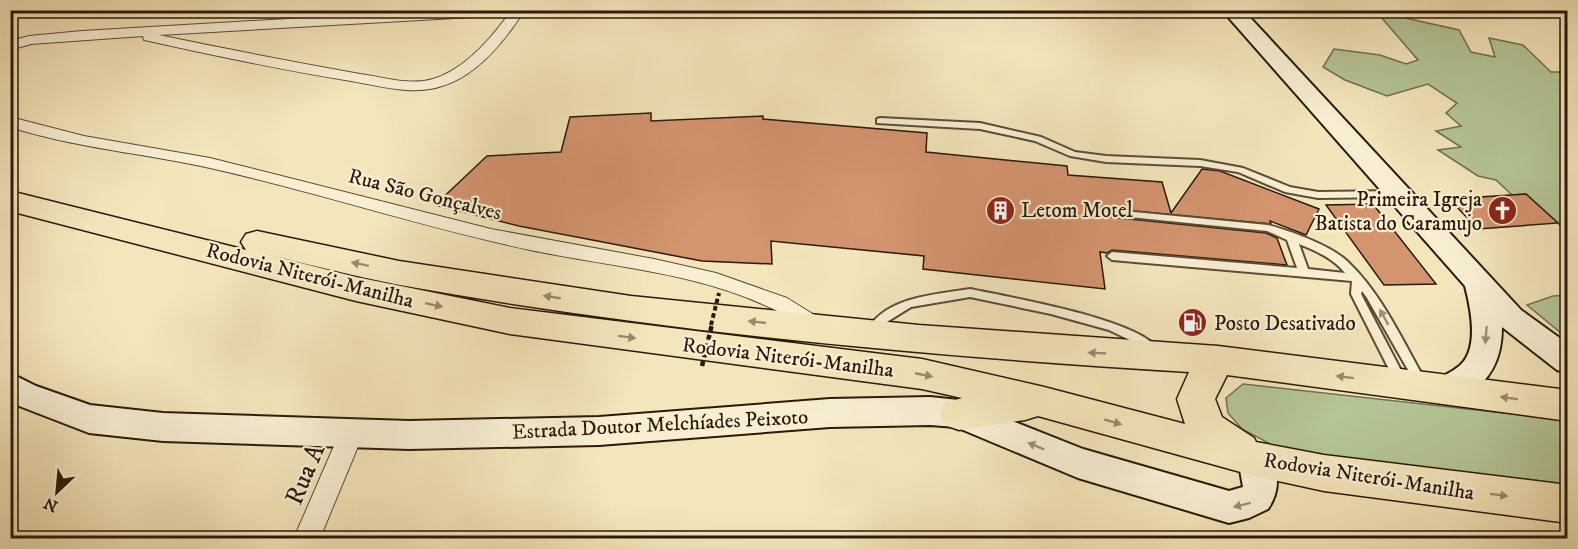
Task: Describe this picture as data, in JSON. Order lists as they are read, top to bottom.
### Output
{
  "streets": {
    "highway": ["Rodovia Niterói-Manilha"],
    "street": ["Rua São Gonçalves", "Estrada Doutor Melchíades Peixoto", "Rua A"]
  },
  "crossings": [
    ["Rua São Gonçalves", "Rodovia Niterói-Manilha"],
    ["Rodovia Niterói-Manilha", "Estrada Doutor Melchíades Peixoto"],
    ["Estrada Doutor Melchíades Peixoto", "Rua A"]
  ],
  "places": {
    "building": ["Letom Motel"],
    "church": ["Primeira Igreja Batista do Caramujo"],
    "fuel station": ["Posto Desativado"]
  },
  "north": "bottom left"
}
